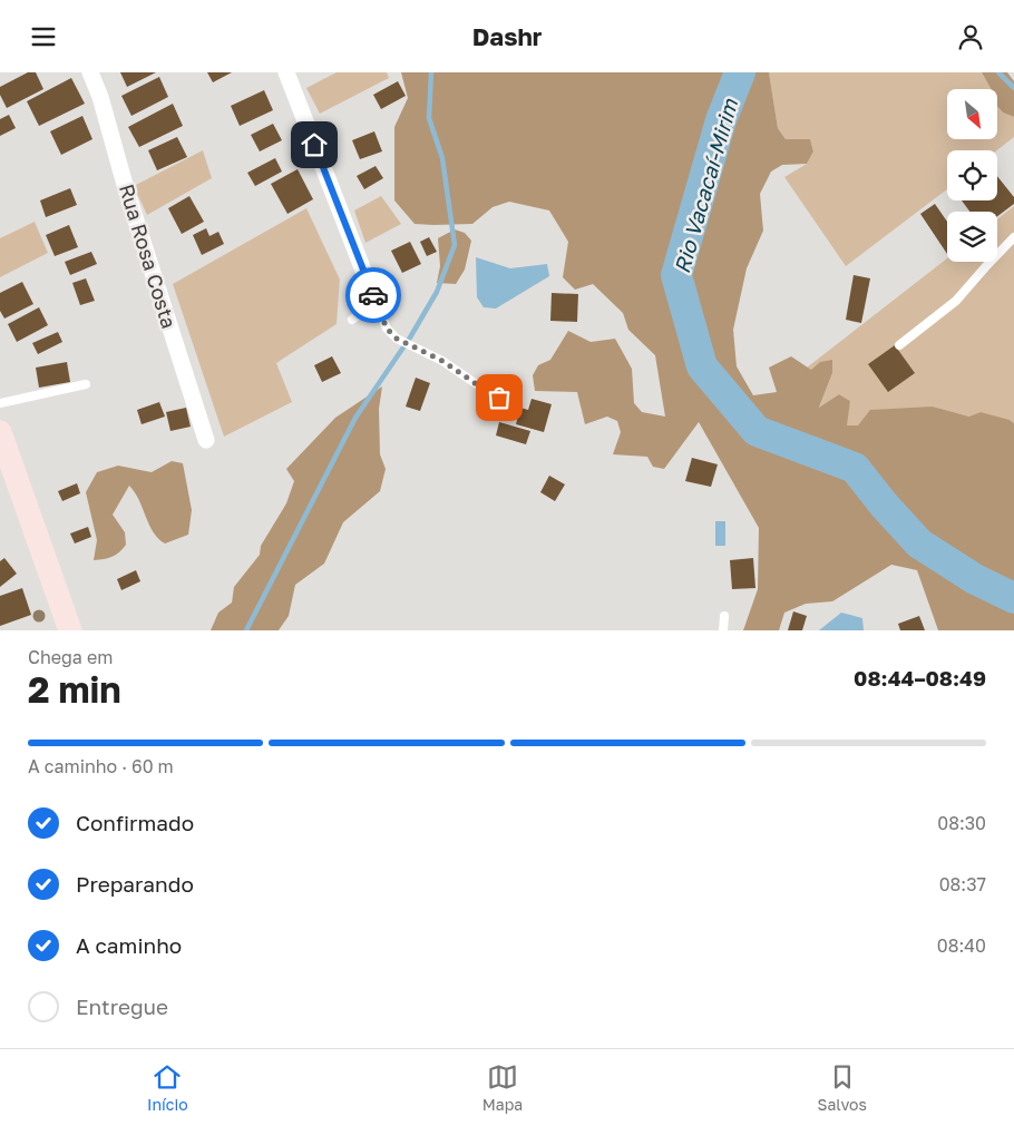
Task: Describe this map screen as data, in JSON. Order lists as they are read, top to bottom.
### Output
{
  "streets": {
    "street": ["Rua Rosa Costa"]
  },
  "water": ["Rio Vacacaí-Mirim"],
  "north": "bottom right",
  "page": {
    "header": "Dashr",
    "heading": ["2 min", "Chega em", "08:44–08:49"],
    "bar": "A caminho · 60 m",
    "list": [
      ["Confirmado", "08:30"],
      ["Preparando", "08:37"],
      ["A caminho", "08:40"],
      "Entregue"
    ],
    "tabs": ["Início", "Mapa", "Salvos"]
  }
}
